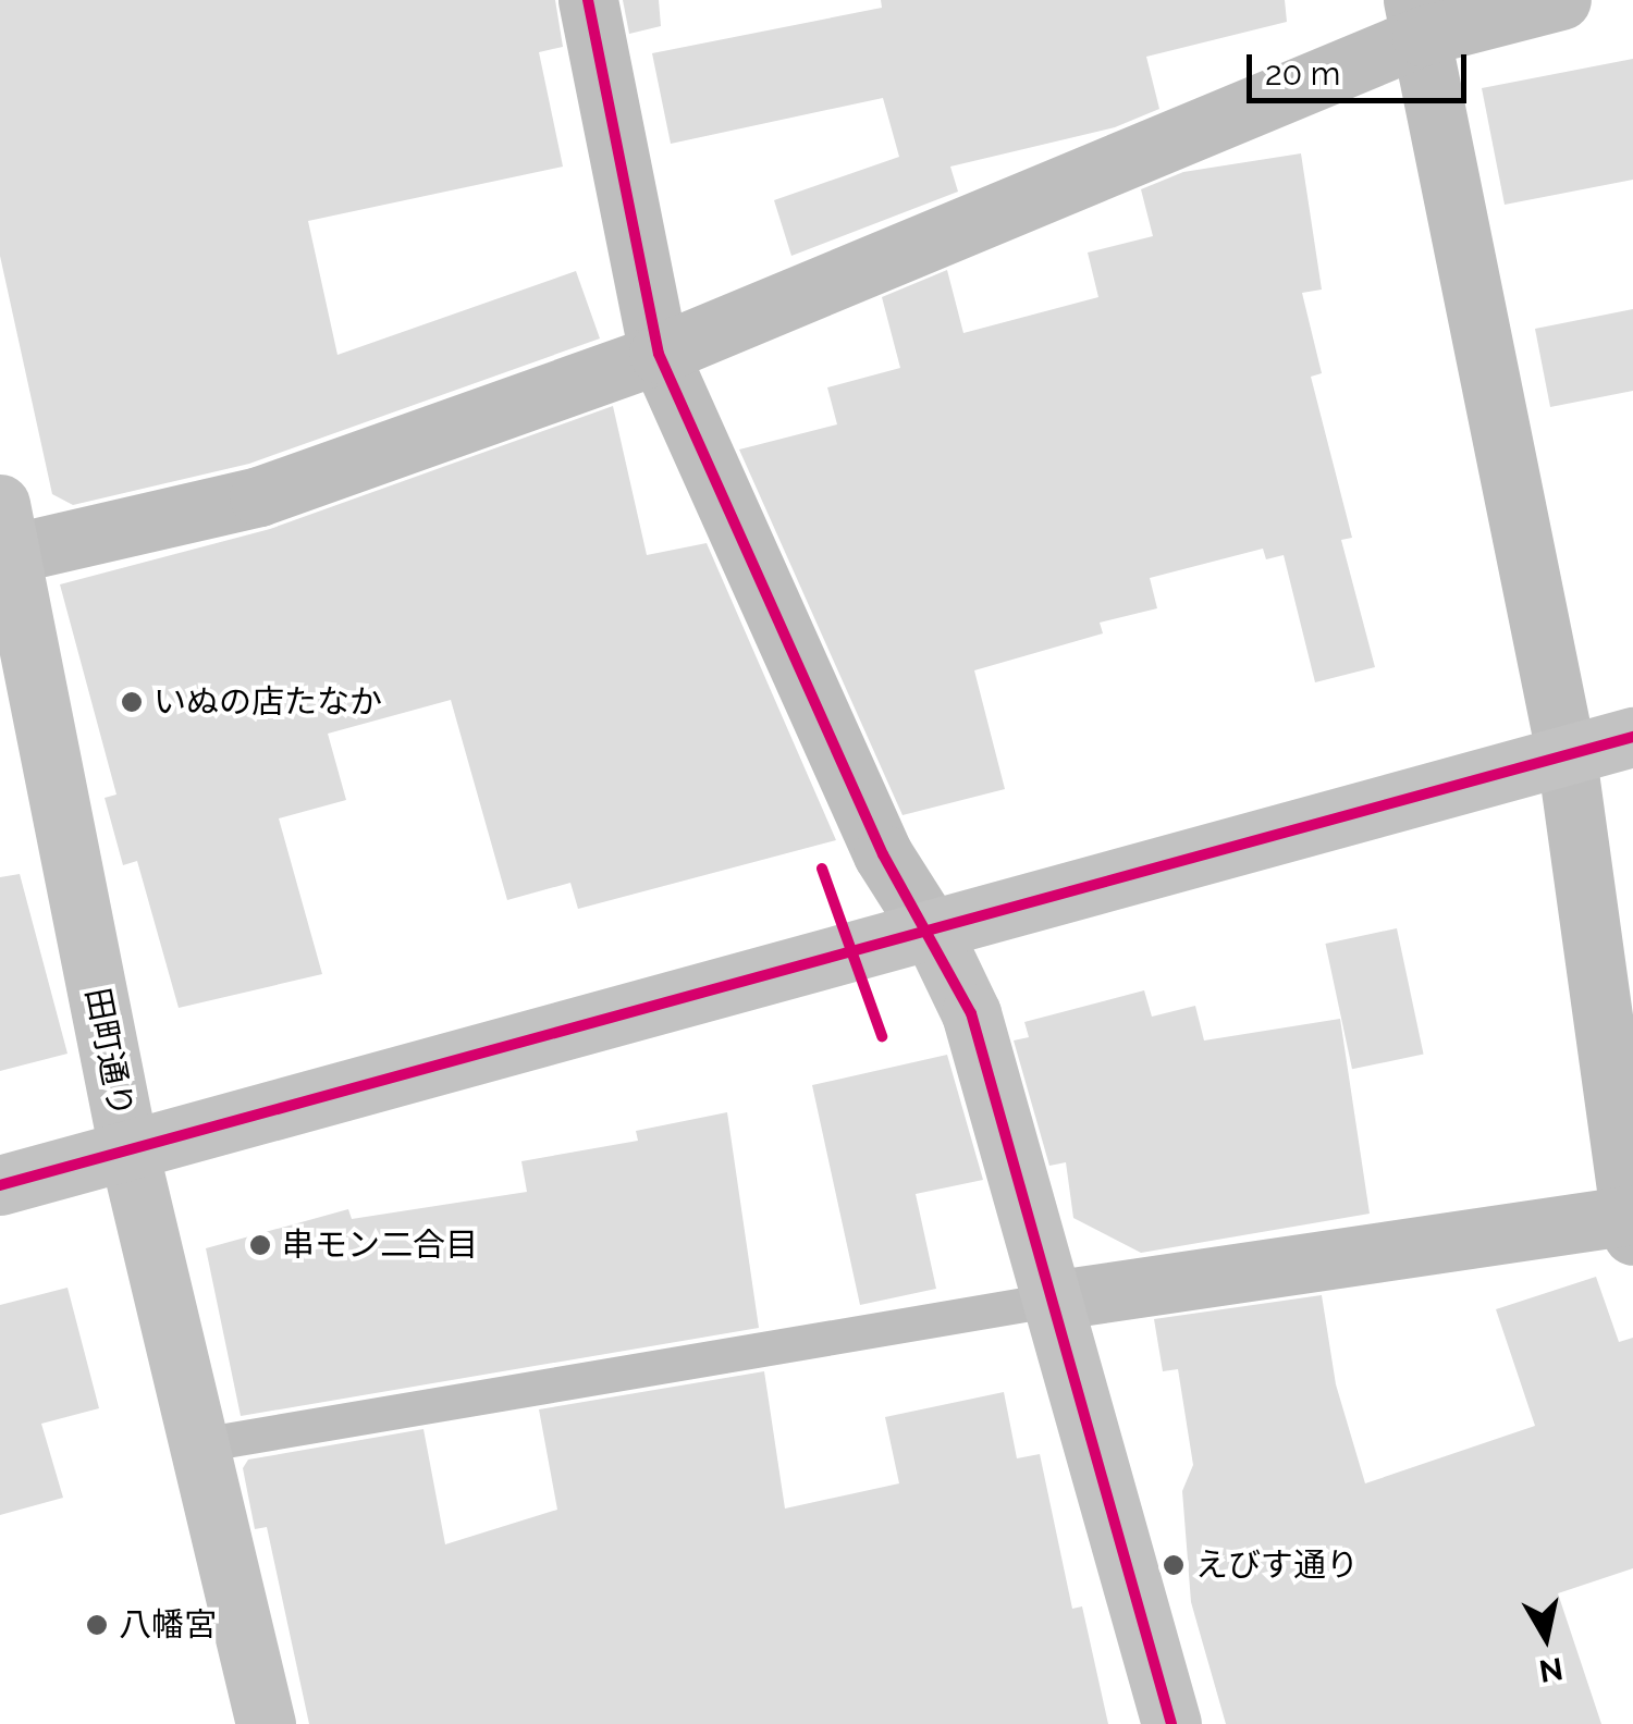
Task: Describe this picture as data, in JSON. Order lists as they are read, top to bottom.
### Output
{
  "streets": {
    "street": ["田町通り"]
  },
  "places": [
    "いぬの店たなか",
    "串モン二合目",
    "えびす通り",
    "八幡宮"
  ],
  "scale_bar": "20 m",
  "north": "bottom"
}
